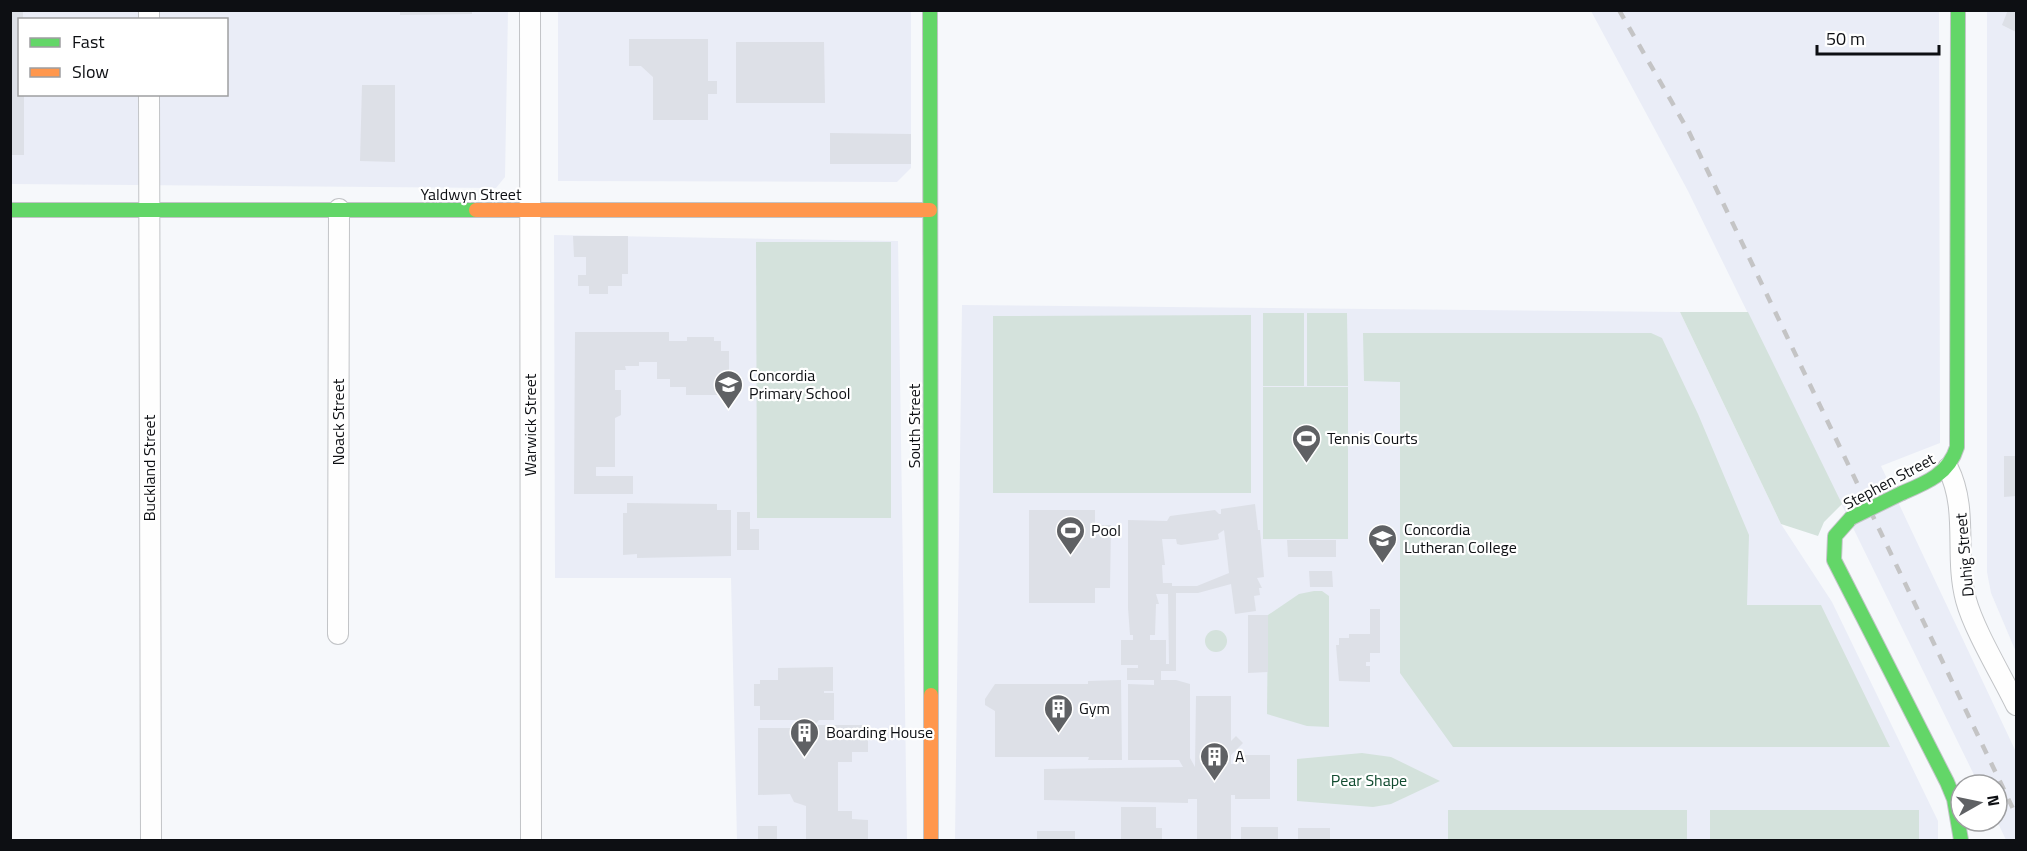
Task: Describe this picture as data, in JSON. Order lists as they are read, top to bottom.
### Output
{
  "streets": {
    "street": [
      "Yaldwyn Street",
      "Noack Street",
      "Warwick Street",
      "South Street",
      "Buckland Street",
      "Stephen Street",
      "Duhig Street"
    ]
  },
  "crossings": [
    ["Yaldwyn Street", "Noack Street"],
    ["Yaldwyn Street", "Warwick Street"],
    ["Yaldwyn Street", "South Street"],
    ["Yaldwyn Street", "Buckland Street"],
    ["Stephen Street", "Duhig Street"]
  ],
  "parks": ["Pear Shape"],
  "places": {
    "school or university": ["Concordia Primary School", "Concordia Lutheran College"],
    "sports": ["Tennis Courts", "Pool"],
    "building": ["Gym", "Boarding House", "A"]
  },
  "legend": ["Fast", "Slow"],
  "scale_bar": "50 m",
  "north": "right"
}
